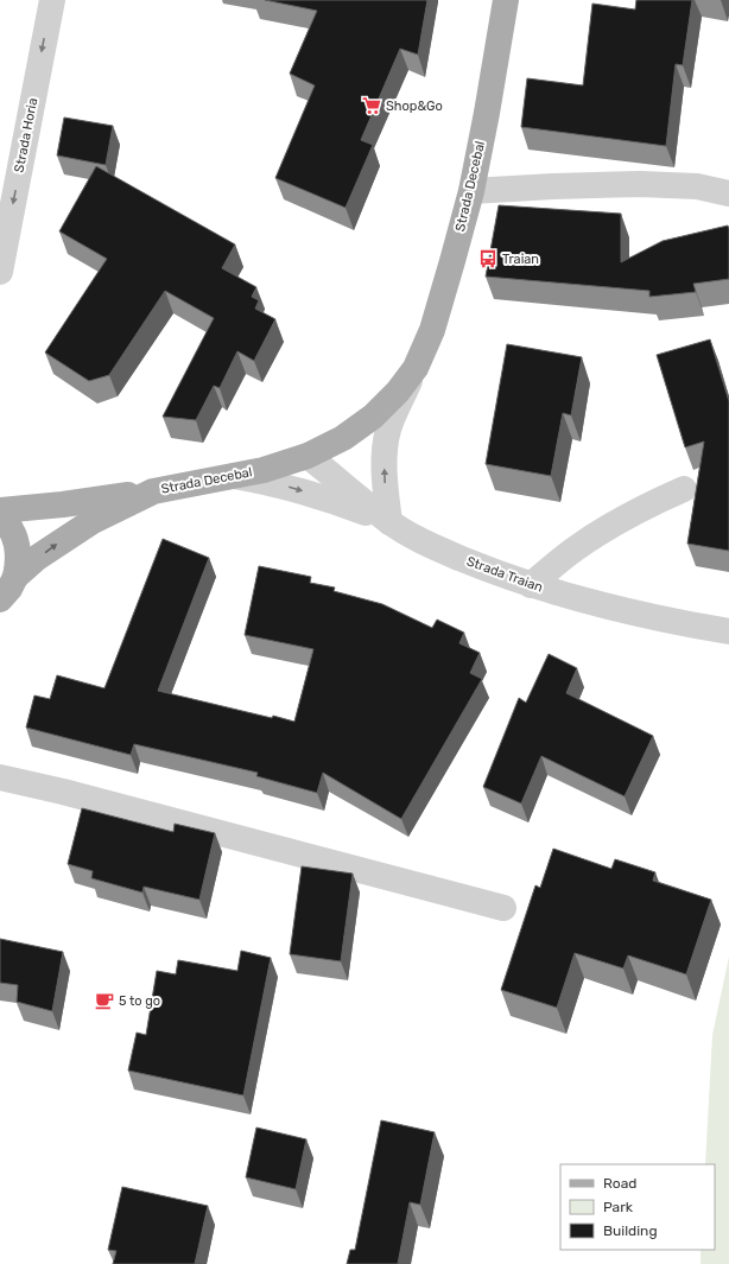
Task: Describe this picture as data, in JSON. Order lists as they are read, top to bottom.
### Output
{
  "streets": {
    "main road": ["Strada Decebal"],
    "street": ["Strada Horia", "Strada Traian"]
  },
  "crossings": [
    ["Strada Decebal", "Strada Traian"]
  ],
  "one_way": ["Strada Horia"],
  "places": {
    "supermarket": ["Shop&Go"],
    "bus stop": ["Traian"],
    "cafe": ["5 to go"]
  },
  "legend": ["Road", "Park", "Building"]
}
